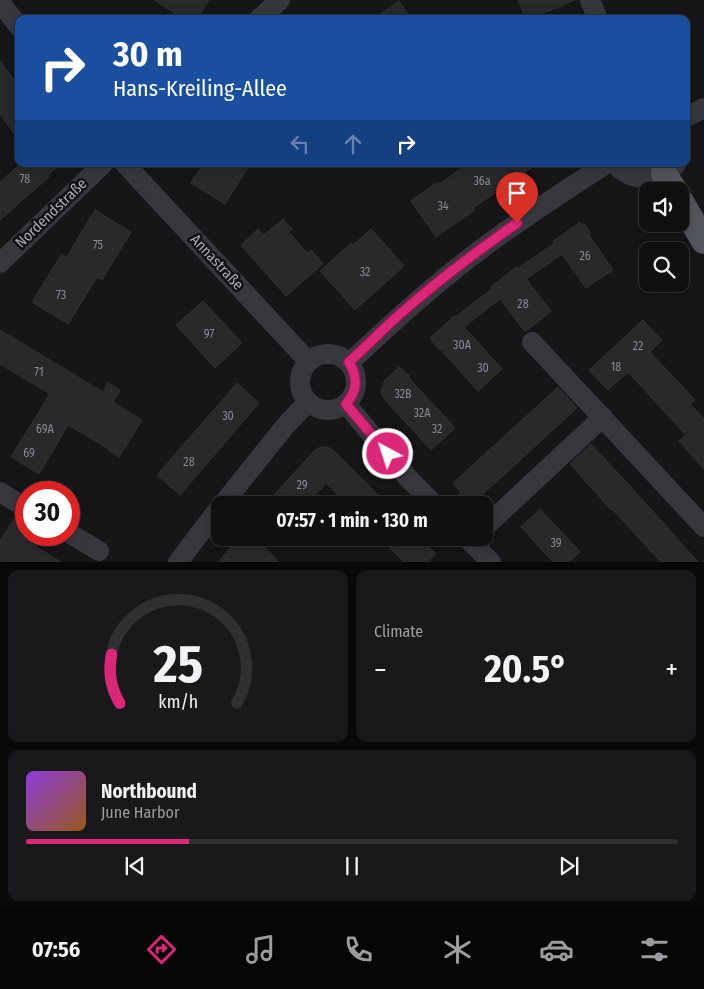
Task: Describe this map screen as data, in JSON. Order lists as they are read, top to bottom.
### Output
{
  "streets": {
    "street": ["Nordendstraße", "Annastraße"]
  },
  "house_numbers": [
    "78",
    "36a",
    "34",
    "75",
    "26",
    "32",
    "73",
    "28",
    "97",
    "30A",
    "22",
    "18",
    "30",
    "71",
    "32B",
    "32A",
    "30",
    "69A",
    "32",
    "69",
    "28",
    "29",
    "39"
  ],
  "page": {
    "turn": ["30 m", "Hans-Kreiling-Allee"],
    "limit": "30",
    "trip": "07:57 · 1 min · 130 m",
    "tile": "Climate",
    "heat": ["−", "20.5°", "+"],
    "song": ["Northbound", "June Harbor"],
    "tabs": "07:56",
    "gauge": ["25", "km/h"]
  }
}
